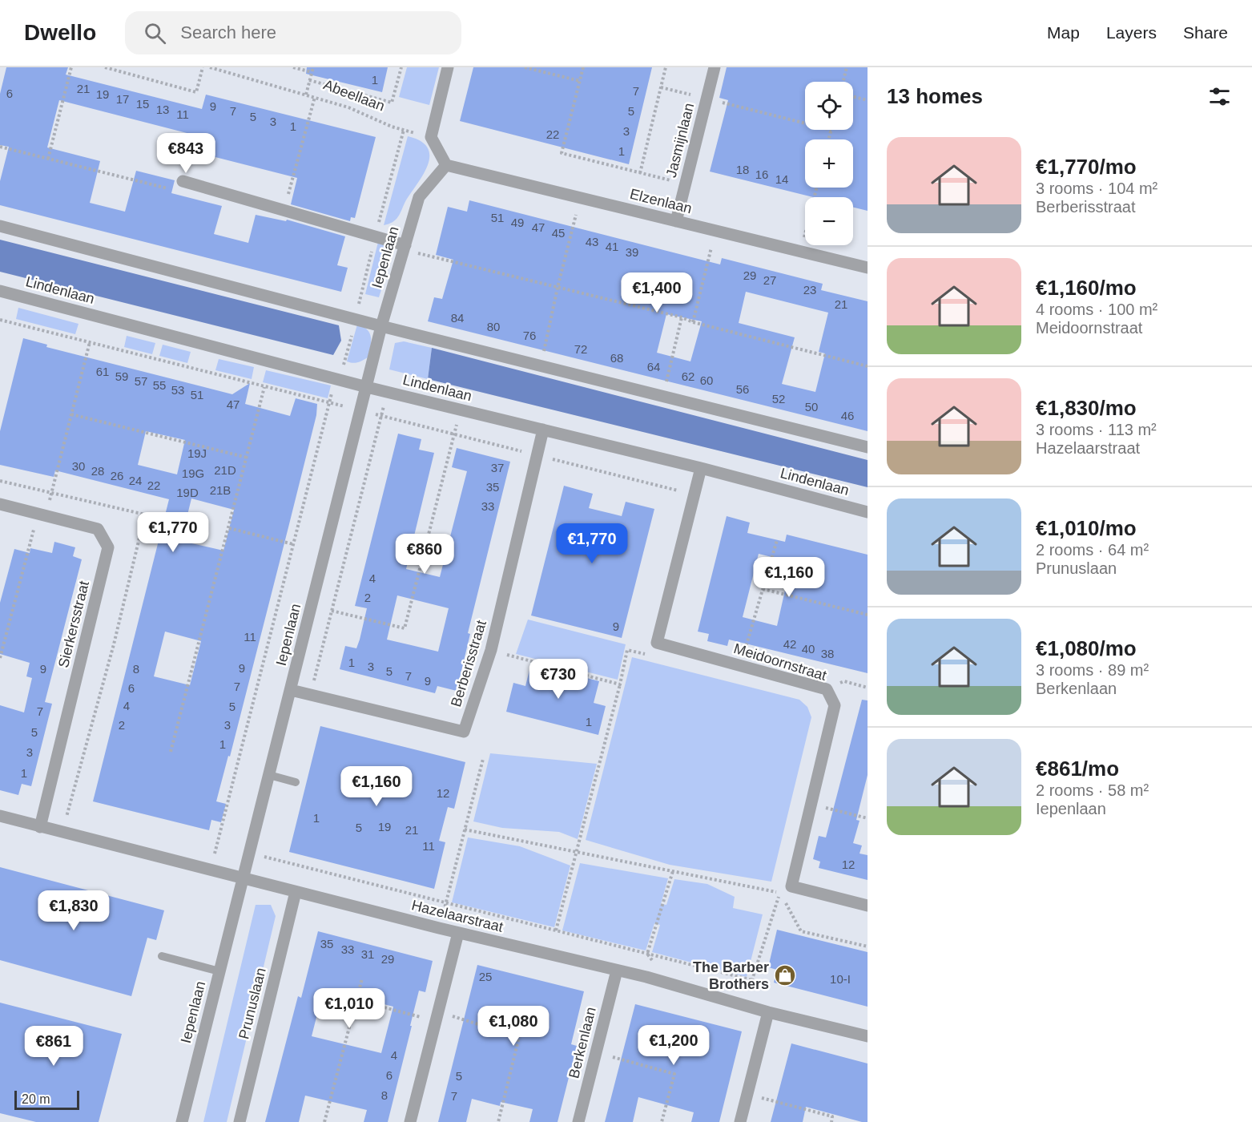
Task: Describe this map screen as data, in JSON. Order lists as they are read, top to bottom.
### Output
{
  "streets": {
    "street": [
      "Jasmijnlaan",
      "Elzenlaan",
      "Iepenlaan",
      "Lindenlaan",
      "Sierkersstraat",
      "Meidoornstraat",
      "Berberisstraat",
      "Hazelaarstraat",
      "Prunuslaan",
      "Berkenlaan"
    ],
    "path": ["Abeellaan"]
  },
  "crossings": [
    ["Jasmijnlaan", "Elzenlaan"],
    ["Elzenlaan", "Iepenlaan"],
    ["Iepenlaan", "Lindenlaan"],
    ["Iepenlaan", "Berberisstraat"],
    ["Iepenlaan", "Hazelaarstraat"],
    ["Lindenlaan", "Berberisstraat"],
    ["Sierkersstraat", "Hazelaarstraat"],
    ["Hazelaarstraat", "Prunuslaan"],
    ["Hazelaarstraat", "Berkenlaan"]
  ],
  "places": {
    "shop": ["The Barber Brothers"]
  },
  "house_numbers": [
    "1",
    "21",
    "7",
    "6",
    "19",
    "17",
    "15",
    "9",
    "13",
    "7",
    "5",
    "11",
    "5",
    "3",
    "1",
    "3",
    "22",
    "1",
    "18",
    "16",
    "14",
    "51",
    "49",
    "47",
    "45",
    "43",
    "41",
    "39",
    "29",
    "27",
    "23",
    "21",
    "84",
    "80",
    "76",
    "72",
    "68",
    "64",
    "61",
    "59",
    "62",
    "60",
    "57",
    "55",
    "56",
    "53",
    "51",
    "52",
    "47",
    "50",
    "46",
    "19J",
    "30",
    "37",
    "21D",
    "28",
    "19G",
    "26",
    "24",
    "22",
    "35",
    "21B",
    "19D",
    "33",
    "4",
    "2",
    "9",
    "11",
    "42",
    "40",
    "38",
    "1",
    "3",
    "9",
    "9",
    "8",
    "5",
    "7",
    "9",
    "7",
    "6",
    "4",
    "5",
    "7",
    "1",
    "2",
    "3",
    "5",
    "1",
    "3",
    "1",
    "12",
    "1",
    "19",
    "5",
    "21",
    "11",
    "12",
    "35",
    "33",
    "31",
    "29",
    "25",
    "10-I",
    "4",
    "6",
    "5",
    "8",
    "7"
  ],
  "scale_bar": "20 m",
  "page": {
    "header": "Dwello",
    "search": "Search here",
    "nav": ["Map", "Layers", "Share"],
    "heading": "13 homes",
    "map_buttons": ["+", "−"],
    "list": [
      {
        "name": "€1,770/mo",
        "note": "3 rooms · 104 m² · Berberisstraat"
      },
      {
        "name": "€1,160/mo",
        "note": "4 rooms · 100 m² · Meidoornstraat"
      },
      {
        "name": "€1,830/mo",
        "note": "3 rooms · 113 m² · Hazelaarstraat"
      },
      {
        "name": "€1,010/mo",
        "note": "2 rooms · 64 m² · Prunuslaan"
      },
      {
        "name": "€1,080/mo",
        "note": "3 rooms · 89 m² · Berkenlaan"
      },
      {
        "name": "€861/mo",
        "note": "2 rooms · 58 m² · Iepenlaan"
      }
    ],
    "price": [
      "€843",
      "€1,400",
      "€1,770",
      "€1,770",
      "€860",
      "€1,160",
      "€730",
      "€1,160",
      "€1,830",
      "€1,010",
      "€1,080",
      "€1,200",
      "€861"
    ],
    "scale": "20 m"
  }
}
